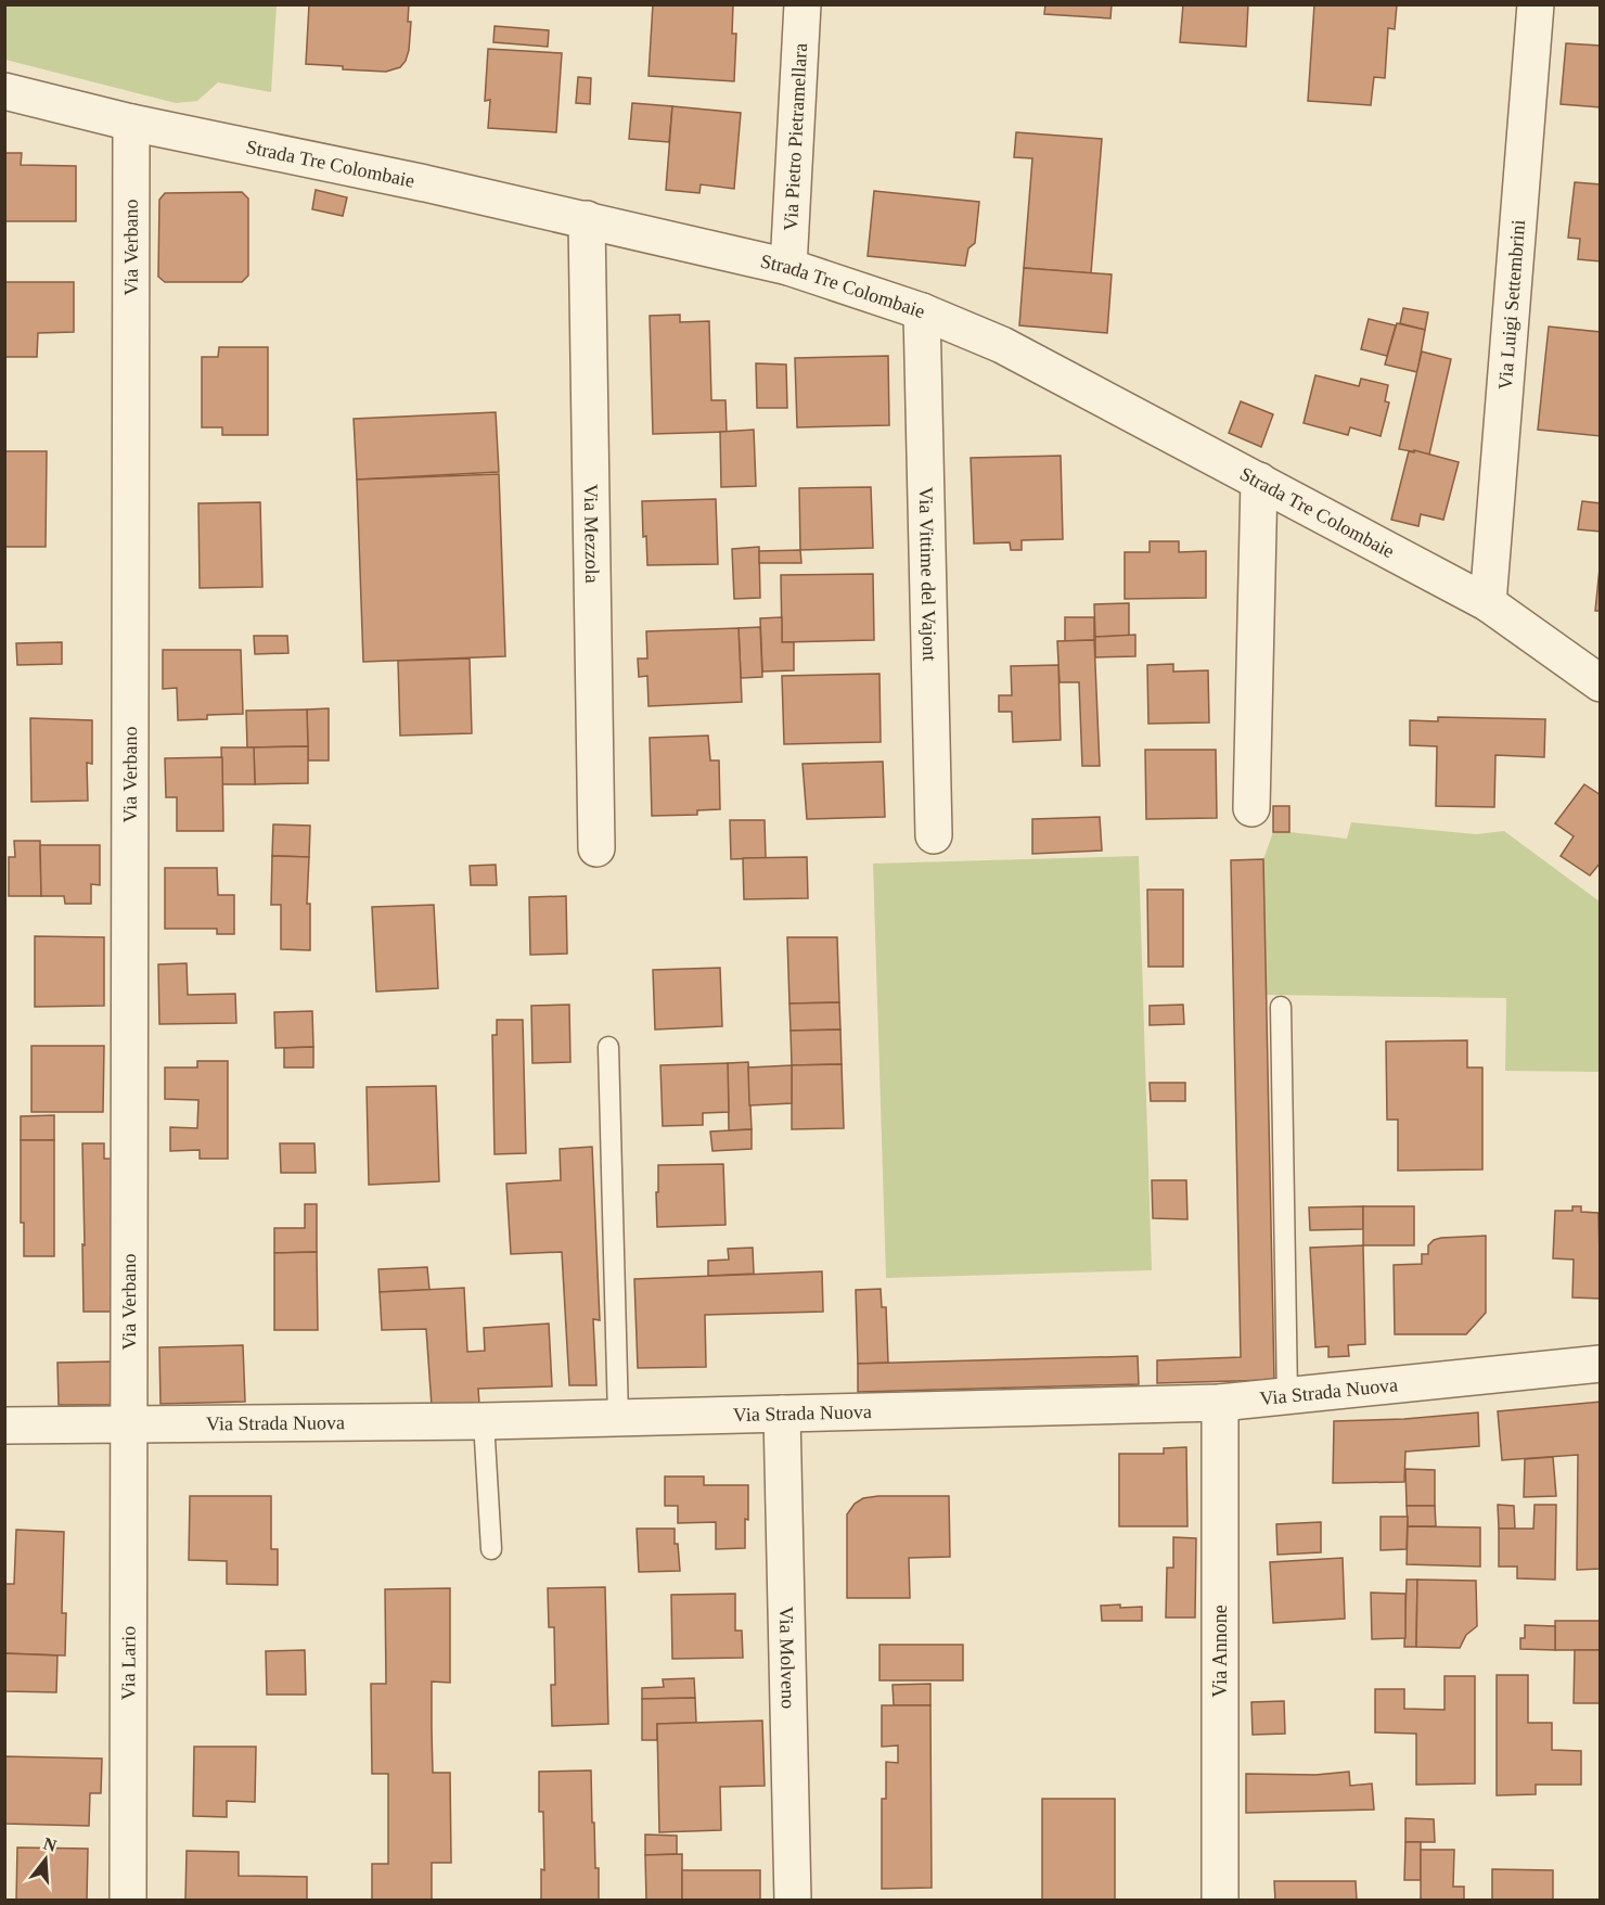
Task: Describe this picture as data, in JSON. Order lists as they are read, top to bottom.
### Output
{
  "streets": {
    "street": [
      "Via Pietro Pietramellara",
      "Strada Tre Colombaie",
      "Via Verbano",
      "Via Luigi Settembrini",
      "Via Mezzola",
      "Via Vittime del Vajont",
      "Via Strada Nuova",
      "Via Annone",
      "Via Molveno",
      "Via Lario"
    ]
  },
  "crossings": [
    ["Via Pietro Pietramellara", "Strada Tre Colombaie"],
    ["Strada Tre Colombaie", "Via Verbano"],
    ["Strada Tre Colombaie", "Via Luigi Settembrini"],
    ["Strada Tre Colombaie", "Via Mezzola"],
    ["Strada Tre Colombaie", "Via Vittime del Vajont"],
    ["Via Verbano", "Via Strada Nuova"],
    ["Via Verbano", "Via Lario"],
    ["Via Strada Nuova", "Via Annone"],
    ["Via Strada Nuova", "Via Molveno"],
    ["Via Strada Nuova", "Via Lario"]
  ],
  "north": "top"
}
